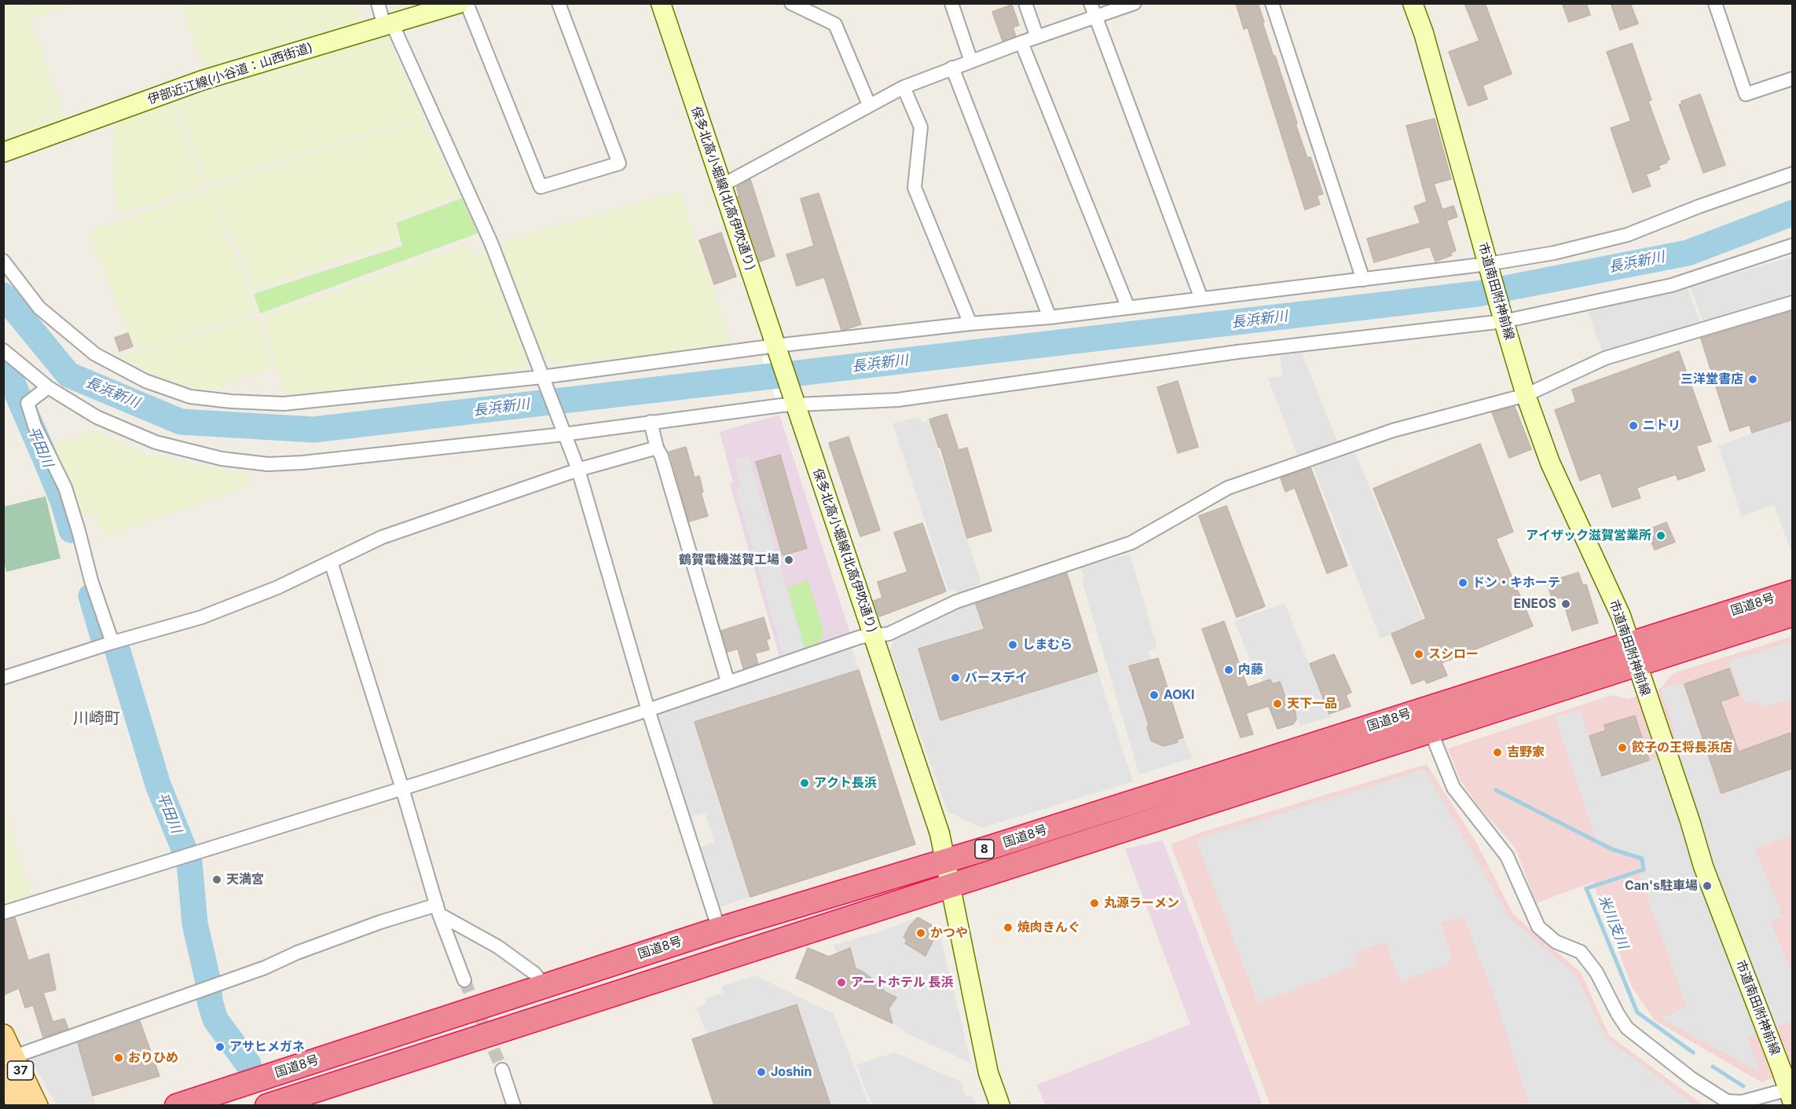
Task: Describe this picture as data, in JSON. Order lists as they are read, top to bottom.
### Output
{
  "streets": {
    "highway": ["国道8号", "8"],
    "main road": ["37"],
    "street": ["伊部近江線(小谷道：山西街道)", "保多北高小堀線(北高伊吹通り)", "市道南田附神前線"]
  },
  "crossings": [
    ["保多北高小堀線(北高伊吹通り)", "国道8号"],
    ["市道南田附神前線", "国道8号"]
  ],
  "districts": ["川崎町"],
  "water": ["長浜新川", "平田川", "米川支川"],
  "places": [
    "三洋堂書店",
    "ニトリ",
    "アイザック滋賀営業所",
    "鶴賀電機滋賀工場",
    "ドン・キホーテ",
    "ENEOS",
    "しまむら",
    "スシロー",
    "内藤",
    "バースデイ",
    "AOKI",
    "天下一品",
    "餃子の王将長浜店",
    "吉野家",
    "アクト長浜",
    "天満宮",
    "Can's駐車場",
    "丸源ラーメン",
    "焼肉きんぐ",
    "かつや",
    "アートホテル 長浜",
    "アサヒメガネ",
    "おりひめ",
    "Joshin"
  ]
}
